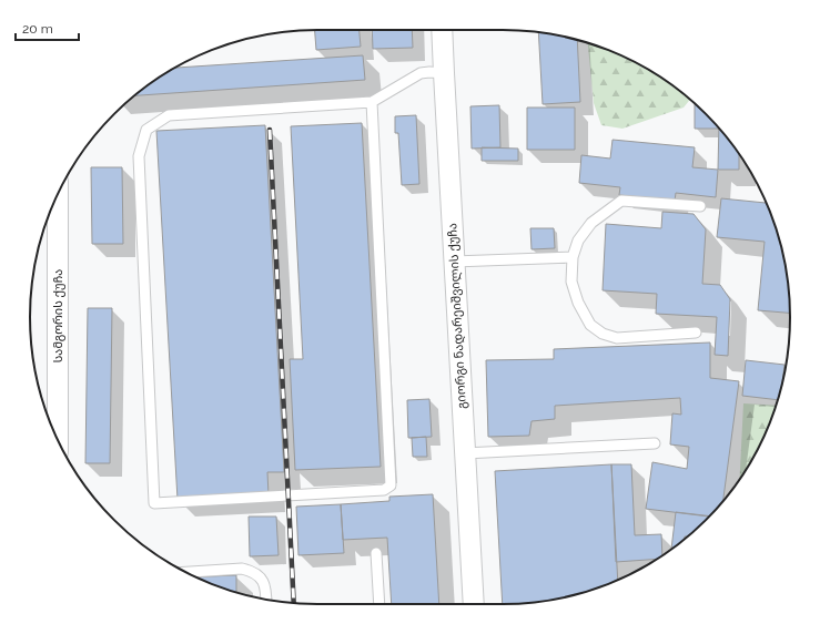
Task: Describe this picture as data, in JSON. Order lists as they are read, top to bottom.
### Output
{
  "streets": {
    "street": ["სამგორის ქუჩა", "გიორგი ნადარეიშვილის ქუჩა"]
  },
  "scale_bar": "20 m"
}
